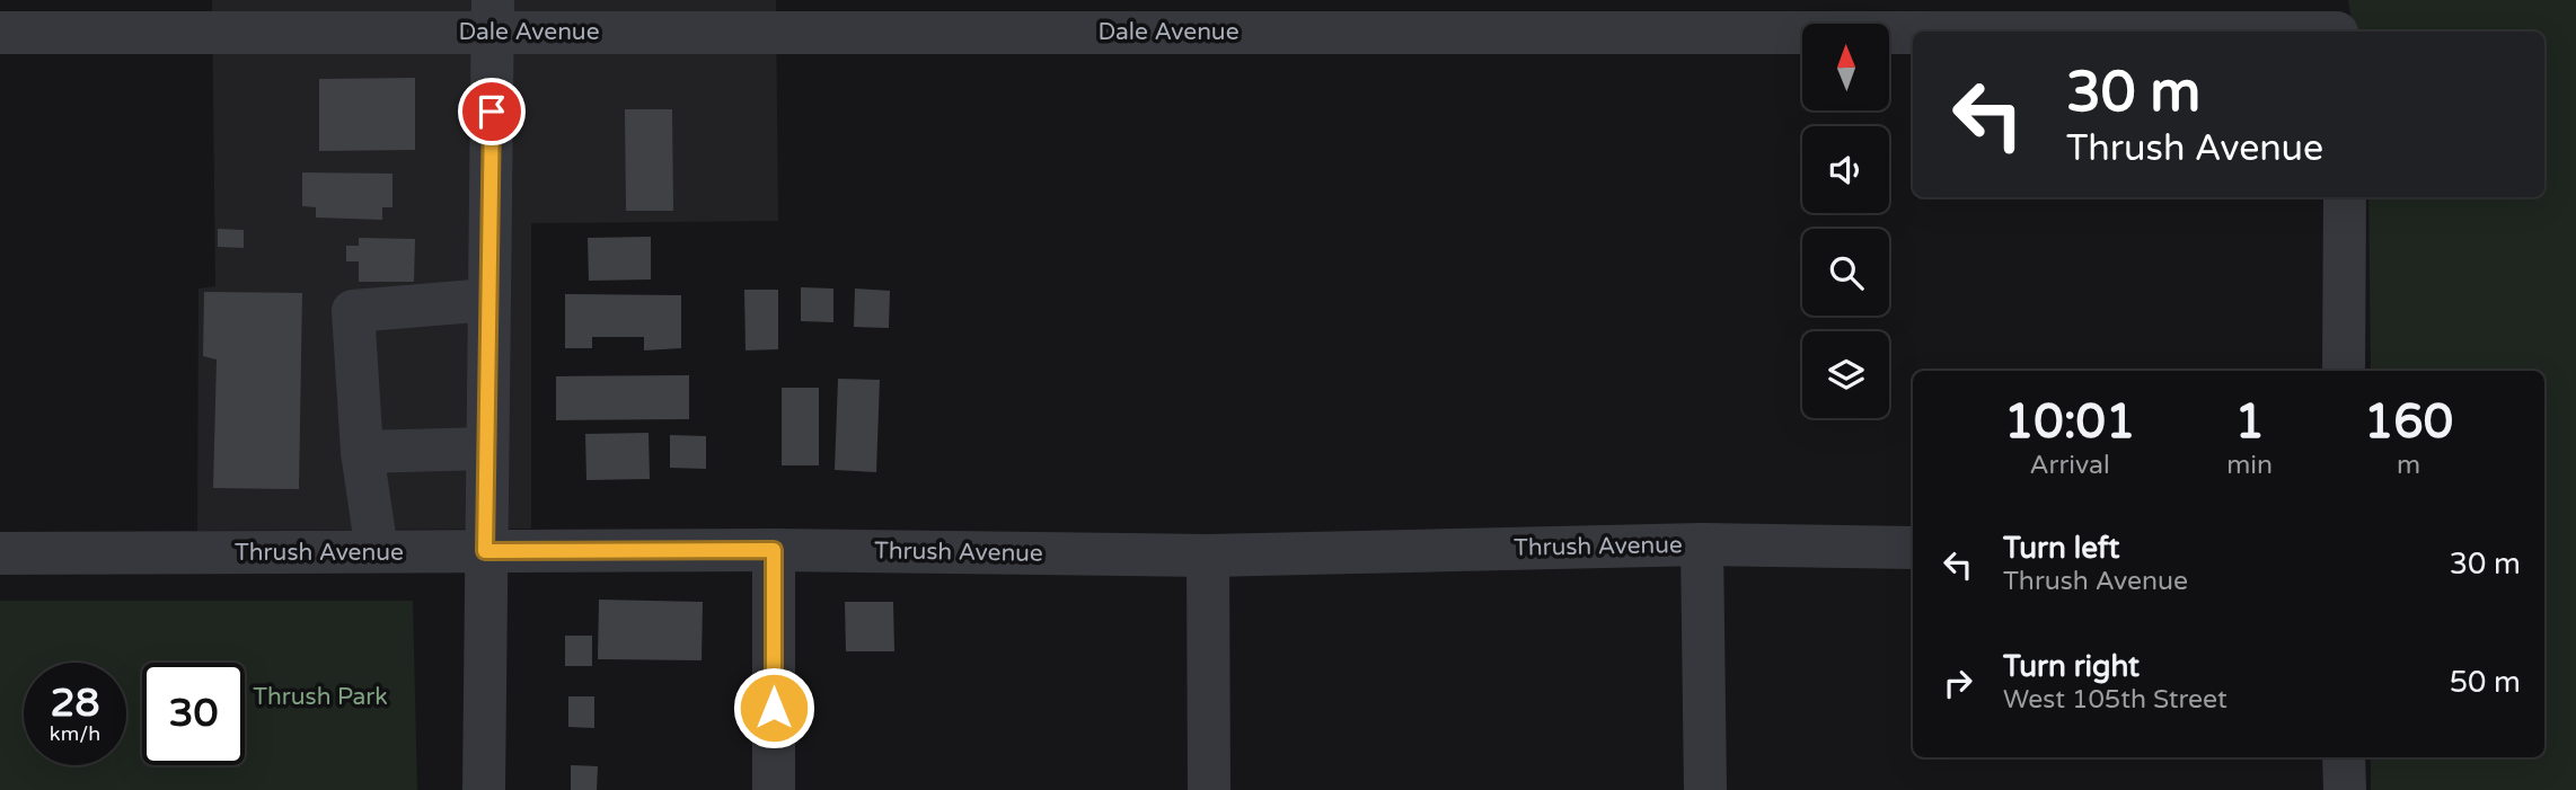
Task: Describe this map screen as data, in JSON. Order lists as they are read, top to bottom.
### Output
{
  "streets": {
    "street": ["Dale Avenue", "Thrush Avenue"]
  },
  "parks": ["Thrush Park"],
  "north": "top",
  "page": {
    "turn": ["30 m", "Thrush Avenue"],
    "eta": [
      "10:01",
      "Arrival",
      "1",
      "min",
      "160",
      "m"
    ],
    "list": [
      {
        "name": "Turn left",
        "note": "Thrush Avenue",
        "value": "30 m"
      },
      {
        "name": "Turn right",
        "note": "West 105th Street",
        "value": "50 m"
      }
    ],
    "speed": "28 km/h",
    "limit": "30"
  }
}
